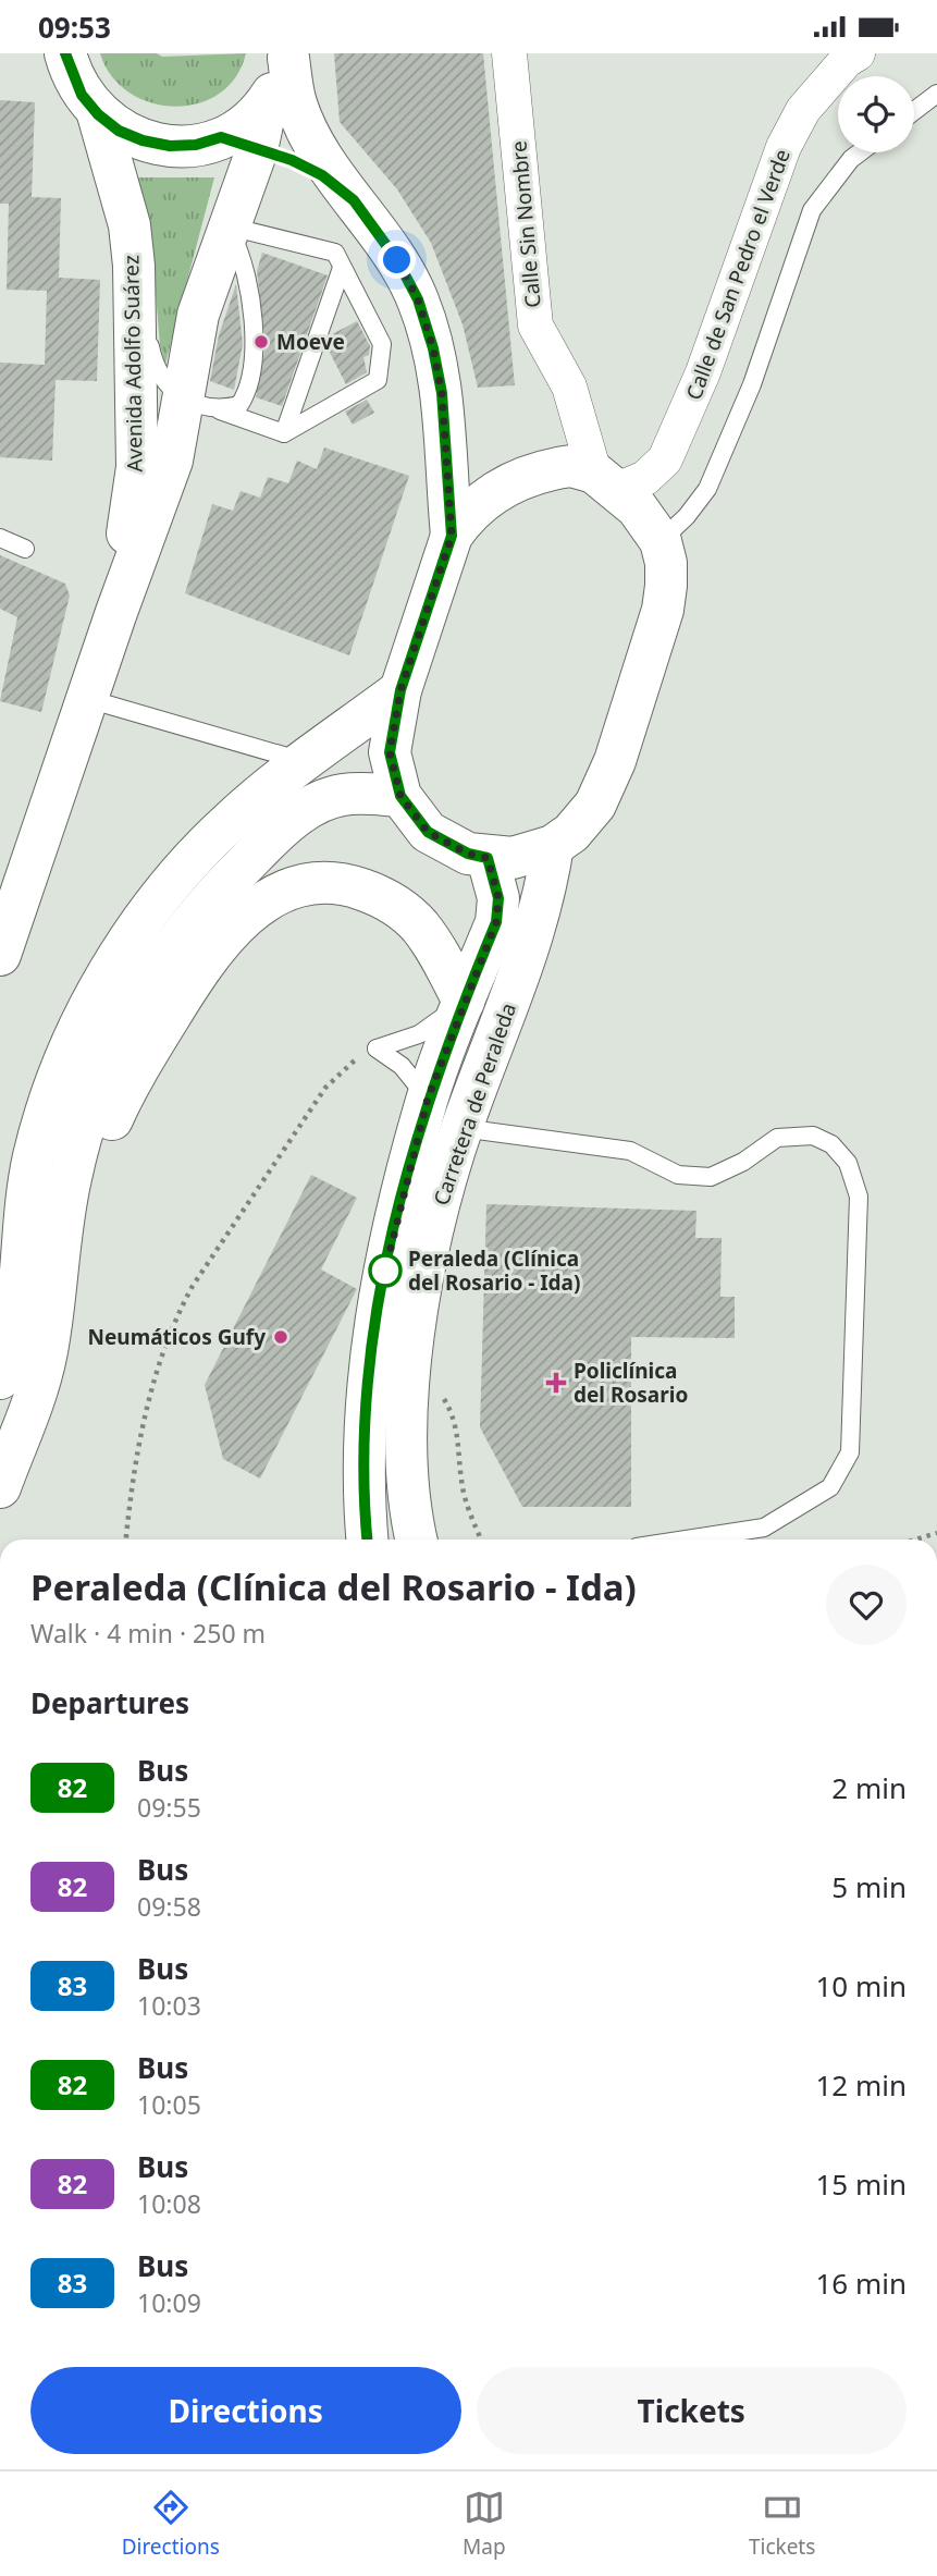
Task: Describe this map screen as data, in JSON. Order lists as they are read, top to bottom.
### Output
{
  "streets": {
    "main road": ["Avenida Adolfo Suárez", "Carretera de Peraleda"],
    "street": ["Calle Sin Nombre", "Calle de San Pedro el Verde"]
  },
  "crossings": [
    ["Calle Sin Nombre", "Calle de San Pedro el Verde"]
  ],
  "places": {
    "other": ["Moeve", "Peraleda (Clínica del Rosario - Ida)", "Neumáticos Gufy"],
    "health": ["Policlínica del Rosario"]
  },
  "lines": ["bus line 82"],
  "page": {
    "status": "09:53",
    "heading": [
      ["Peraleda (Clínica del Rosario - Ida)", "Walk · 4 min · 250 m"],
      "Departures"
    ],
    "list": [
      {
        "mark": "82",
        "name": "Bus",
        "note": "09:55",
        "value": "2 min"
      },
      {
        "mark": "82",
        "name": "Bus",
        "note": "09:58",
        "value": "5 min"
      },
      {
        "mark": "83",
        "name": "Bus",
        "note": "10:03",
        "value": "10 min"
      },
      {
        "mark": "82",
        "name": "Bus",
        "note": "10:05",
        "value": "12 min"
      },
      {
        "mark": "82",
        "name": "Bus",
        "note": "10:08",
        "value": "15 min"
      },
      {
        "mark": "83",
        "name": "Bus",
        "note": "10:09",
        "value": "16 min"
      }
    ],
    "buttons": ["Directions", "Tickets"],
    "tabs": ["Directions", "Map", "Tickets"]
  }
}
